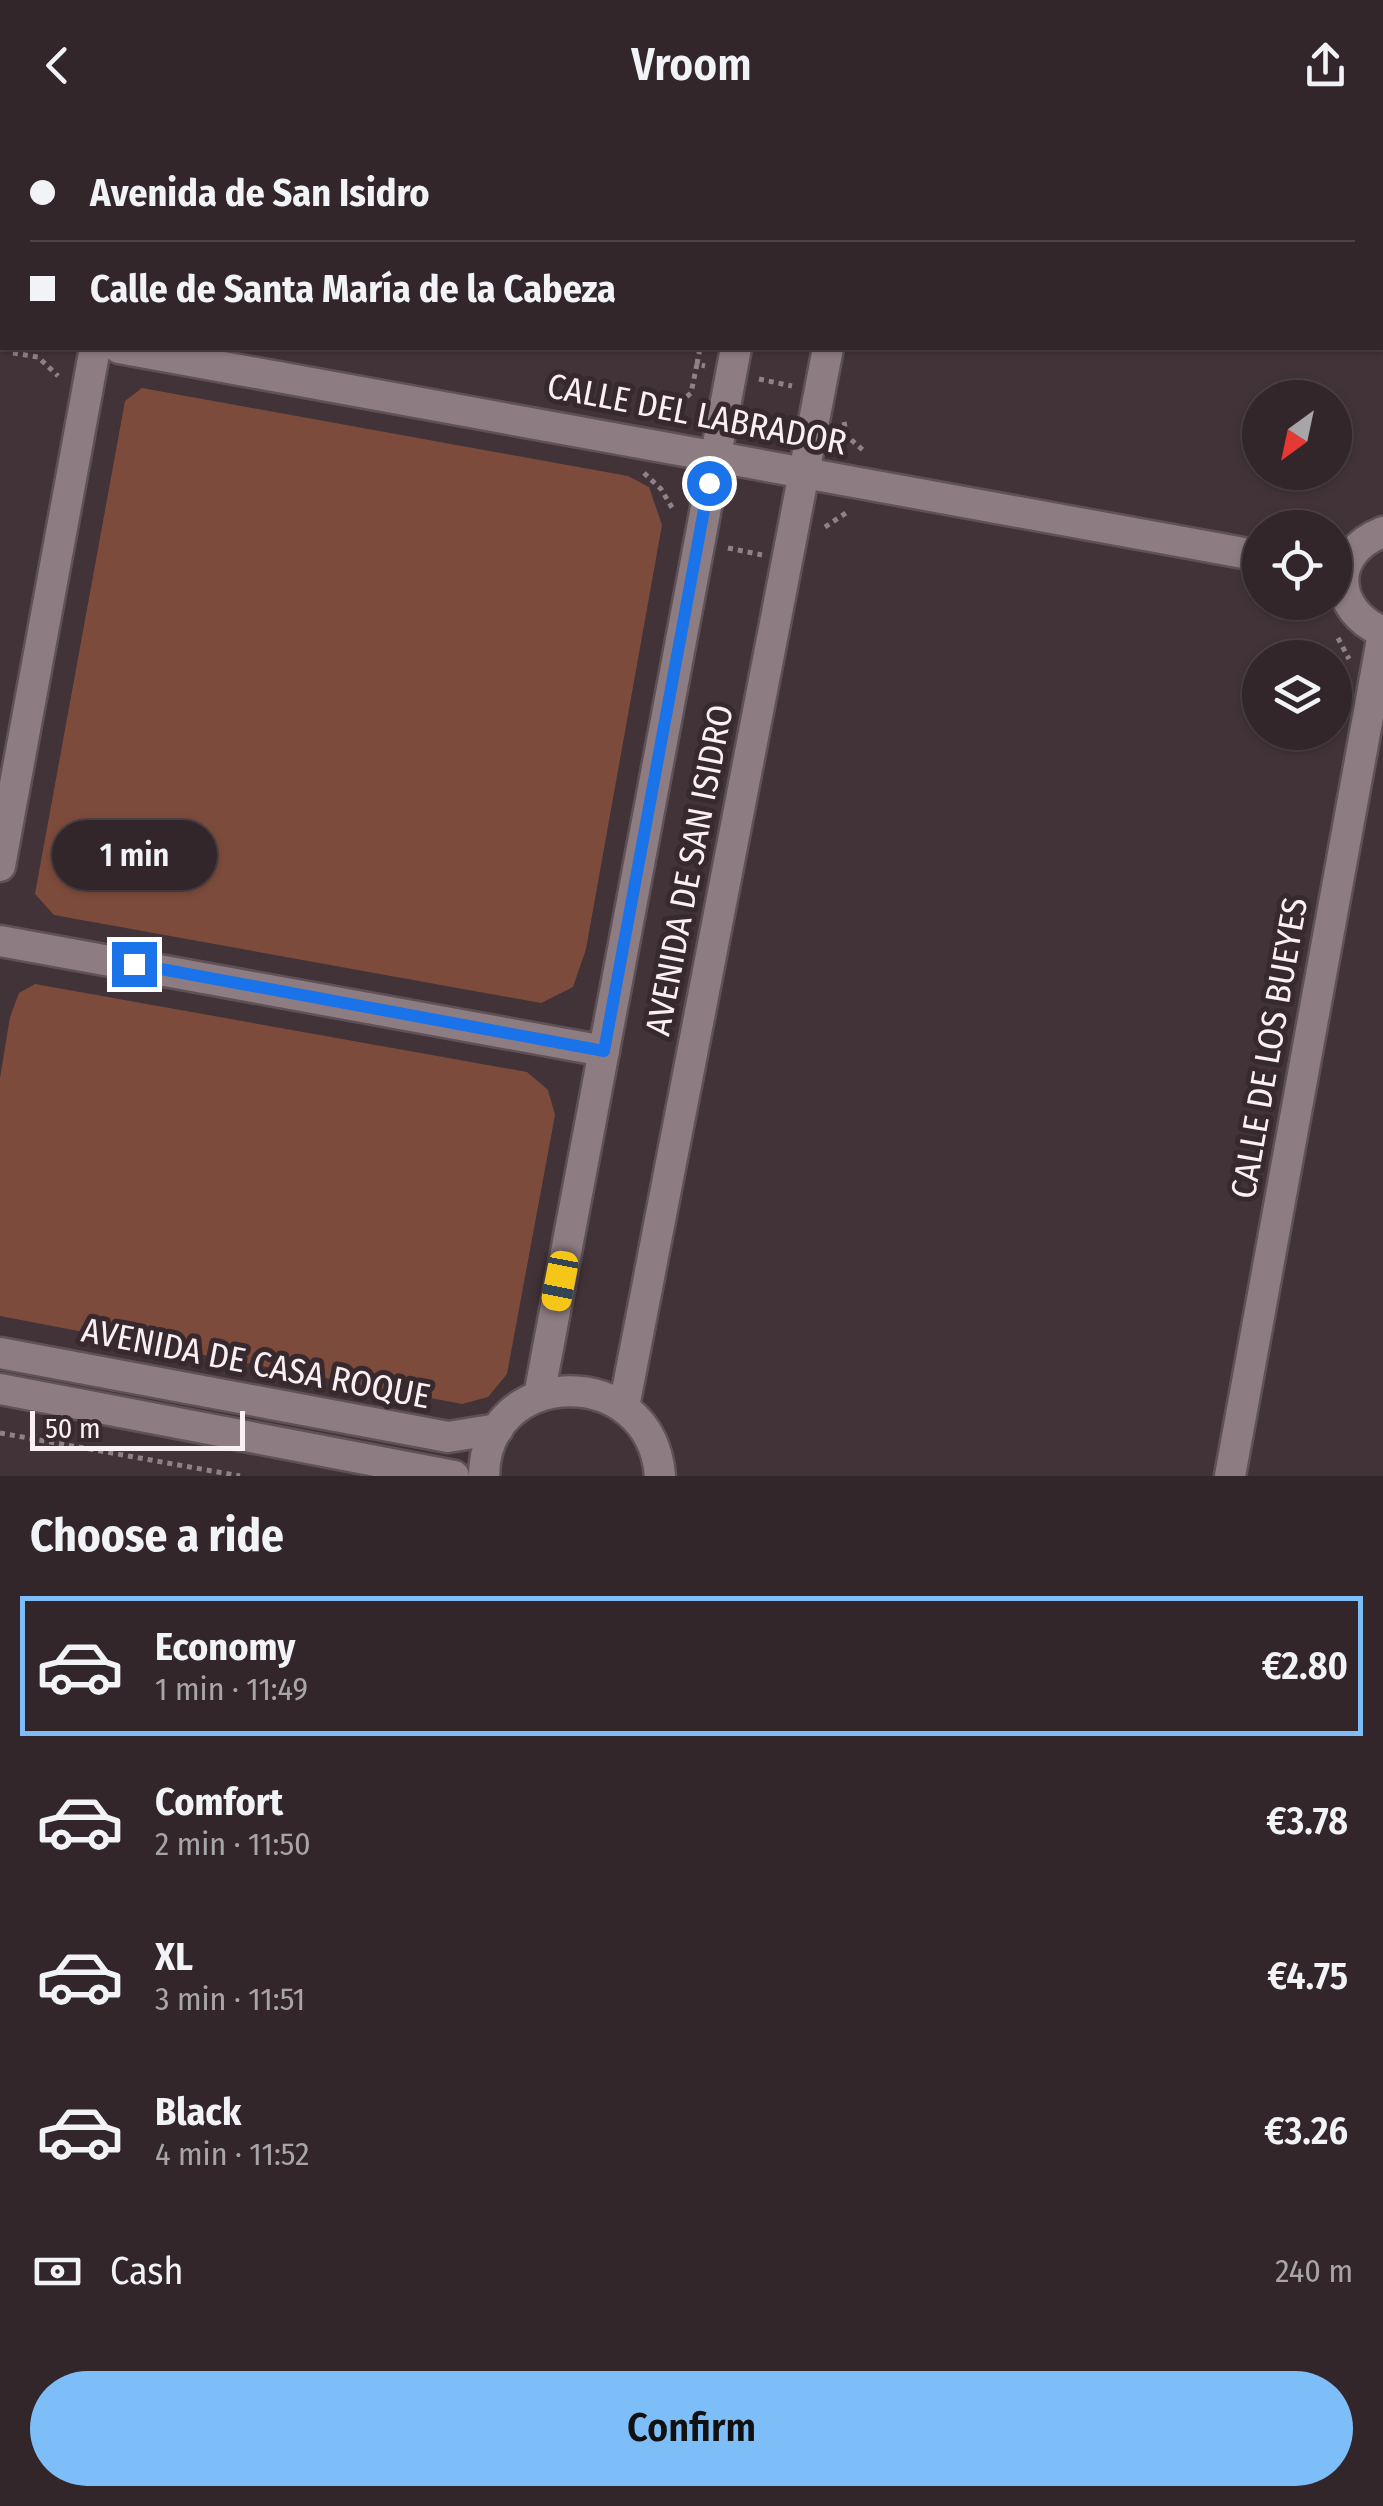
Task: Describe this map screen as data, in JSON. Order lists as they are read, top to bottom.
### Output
{
  "streets": {
    "street": [
      "CALLE DEL LABRADOR",
      "AVENIDA DE SAN ISIDRO",
      "CALLE DE LOS BUEYES",
      "AVENIDA DE CASA ROQUE"
    ]
  },
  "crossings": [
    ["CALLE DEL LABRADOR", "AVENIDA DE SAN ISIDRO"]
  ],
  "scale_bar": "50 m",
  "north": "bottom left",
  "page": {
    "header": "Vroom",
    "banner": ["Avenida de San Isidro", "Calle de Santa María de la Cabeza"],
    "bubble": "1 min",
    "scale": "50 m",
    "heading": "Choose a ride",
    "list": [
      {
        "name": "Economy",
        "note": "1 min · 11:49",
        "value": "€2.80"
      },
      {
        "name": "Comfort",
        "note": "2 min · 11:50",
        "value": "€3.78"
      },
      {
        "name": "XL",
        "note": "3 min · 11:51",
        "value": "€4.75"
      },
      {
        "name": "Black",
        "note": "4 min · 11:52",
        "value": "€3.26"
      }
    ],
    "pay": ["Cash", "240 m"],
    "buttons": "Confirm"
  }
}
